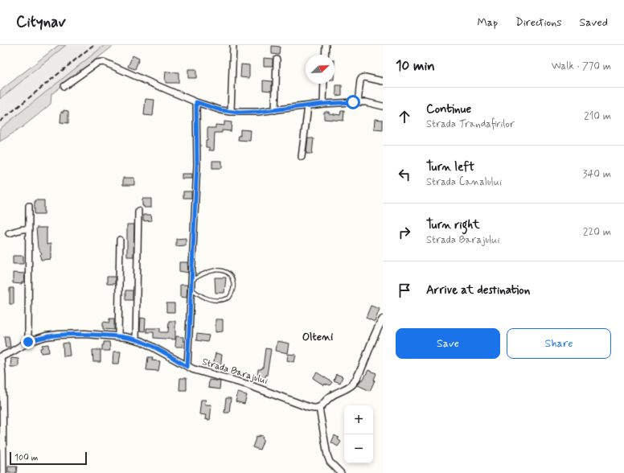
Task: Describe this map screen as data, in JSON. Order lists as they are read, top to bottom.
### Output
{
  "streets": {
    "street": ["Strada Barajului"]
  },
  "districts": ["Olteni"],
  "scale_bar": "100 m",
  "north": "top right",
  "page": {
    "header": "Citynav",
    "nav": ["Map", "Directions", "Saved"],
    "heading": ["10 min", "Walk · 770 m"],
    "list": [
      ["Continue", "Strada Trandafirilor", "210 m"],
      ["Turn left", "Strada Canalului", "340 m"],
      ["Turn right", "Strada Barajului", "220 m"],
      "Arrive at destination"
    ],
    "buttons": ["Save", "Share"],
    "map_buttons": ["+", "−"],
    "scale": "100 m"
  }
}
